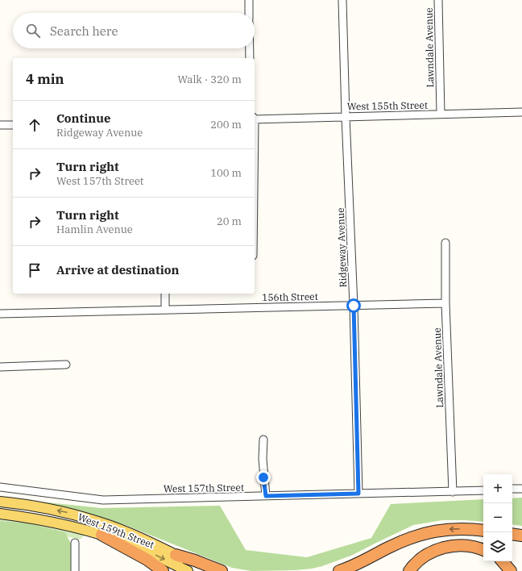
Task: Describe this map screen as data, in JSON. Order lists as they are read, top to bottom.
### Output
{
  "streets": {
    "main road": ["West 159th Street"],
    "street": [
      "Lawndale Avenue",
      "West 155th Street",
      "Ridgeway Avenue",
      "156th Street",
      "West 157th Street"
    ]
  },
  "crossings": [
    ["Lawndale Avenue", "West 155th Street"],
    ["Lawndale Avenue", "156th Street"],
    ["Lawndale Avenue", "West 157th Street"],
    ["West 155th Street", "Ridgeway Avenue"],
    ["Ridgeway Avenue", "156th Street"],
    ["Ridgeway Avenue", "West 157th Street"]
  ],
  "page": {
    "search": "Search here",
    "heading": ["4 min", "Walk · 320 m"],
    "list": [
      ["Continue", "Ridgeway Avenue", "200 m"],
      ["Turn right", "West 157th Street", "100 m"],
      ["Turn right", "Hamlin Avenue", "20 m"],
      "Arrive at destination"
    ],
    "map_buttons": ["+", "−"]
  }
}
